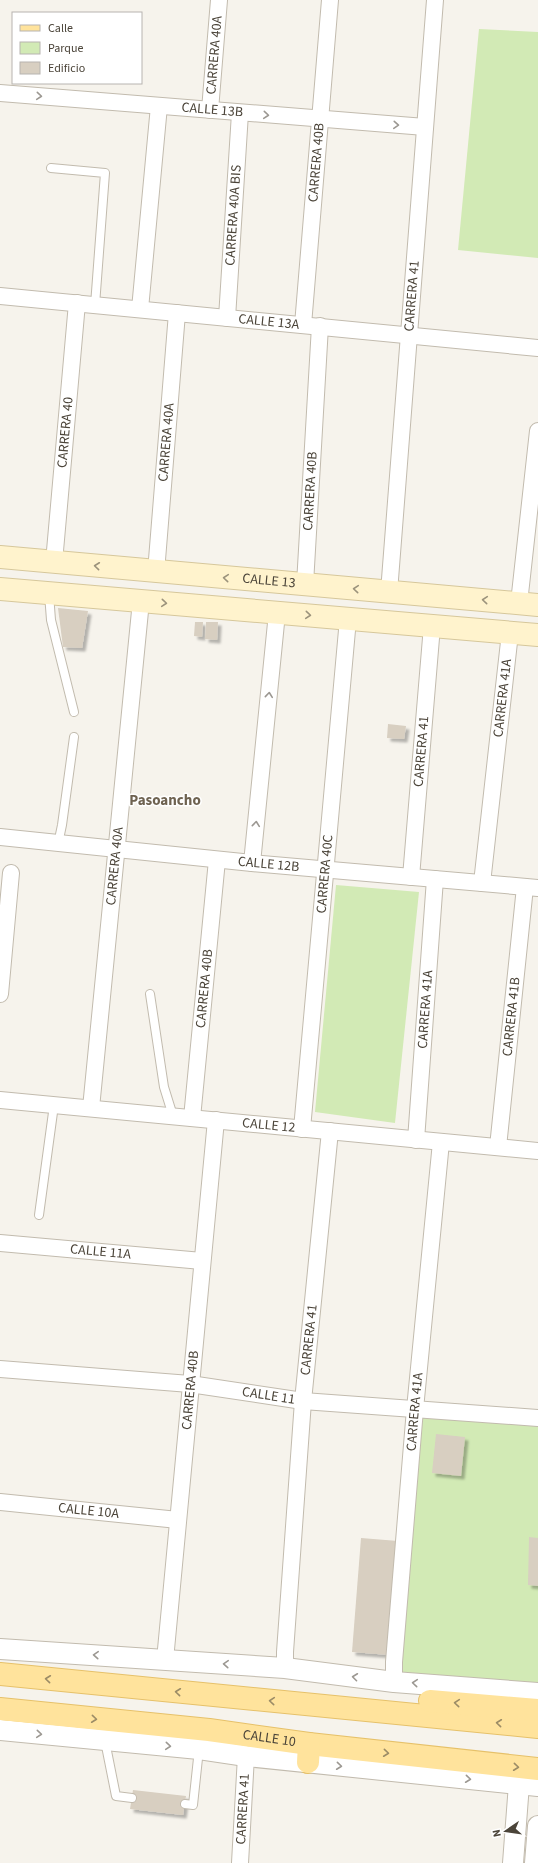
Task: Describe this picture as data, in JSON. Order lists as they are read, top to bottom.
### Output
{
  "streets": {
    "main road": ["CALLE 13", "CALLE 10"],
    "street": [
      "CARRERA 40A",
      "CALLE 13B",
      "CARRERA 40B",
      "CARRERA 40A BIS",
      "CARRERA 41",
      "CALLE 13A",
      "CARRERA 40",
      "CARRERA 41A",
      "CALLE 12B",
      "CARRERA 40C",
      "CARRERA 41B",
      "CALLE 12",
      "CALLE 11A",
      "CALLE 11",
      "CALLE 10A"
    ]
  },
  "crossings": [
    ["CARRERA 40A", "CALLE 13B"],
    ["CARRERA 40A", "CALLE 13A"],
    ["CARRERA 40A", "CALLE 13"],
    ["CARRERA 40A", "CALLE 12B"],
    ["CARRERA 40A", "CALLE 12"],
    ["CALLE 13B", "CARRERA 40B"],
    ["CALLE 13B", "CARRERA 40A BIS"],
    ["CALLE 13B", "CARRERA 41"],
    ["CARRERA 40B", "CALLE 13A"],
    ["CARRERA 40B", "CALLE 13"],
    ["CARRERA 40B", "CALLE 12B"],
    ["CARRERA 40B", "CALLE 12"],
    ["CARRERA 40B", "CALLE 11A"],
    ["CARRERA 40B", "CALLE 11"],
    ["CARRERA 40B", "CALLE 10A"],
    ["CARRERA 40A BIS", "CALLE 13A"],
    ["CARRERA 41", "CALLE 13A"],
    ["CARRERA 41", "CALLE 13"],
    ["CARRERA 41", "CALLE 12B"],
    ["CARRERA 41", "CALLE 12"],
    ["CARRERA 41", "CALLE 11"],
    ["CARRERA 41", "CALLE 10"],
    ["CALLE 13A", "CARRERA 40"],
    ["CARRERA 40", "CALLE 13"],
    ["CARRERA 41A", "CALLE 12B"],
    ["CARRERA 41A", "CALLE 12"],
    ["CARRERA 41A", "CALLE 11"],
    ["CALLE 12B", "CARRERA 40C"],
    ["CALLE 12B", "CARRERA 41B"],
    ["CARRERA 40C", "CALLE 12"],
    ["CARRERA 41B", "CALLE 12"]
  ],
  "one_way": ["CALLE 13B"],
  "districts": ["Pasoancho"],
  "legend": ["Calle", "Parque", "Edificio"],
  "north": "left"
}
